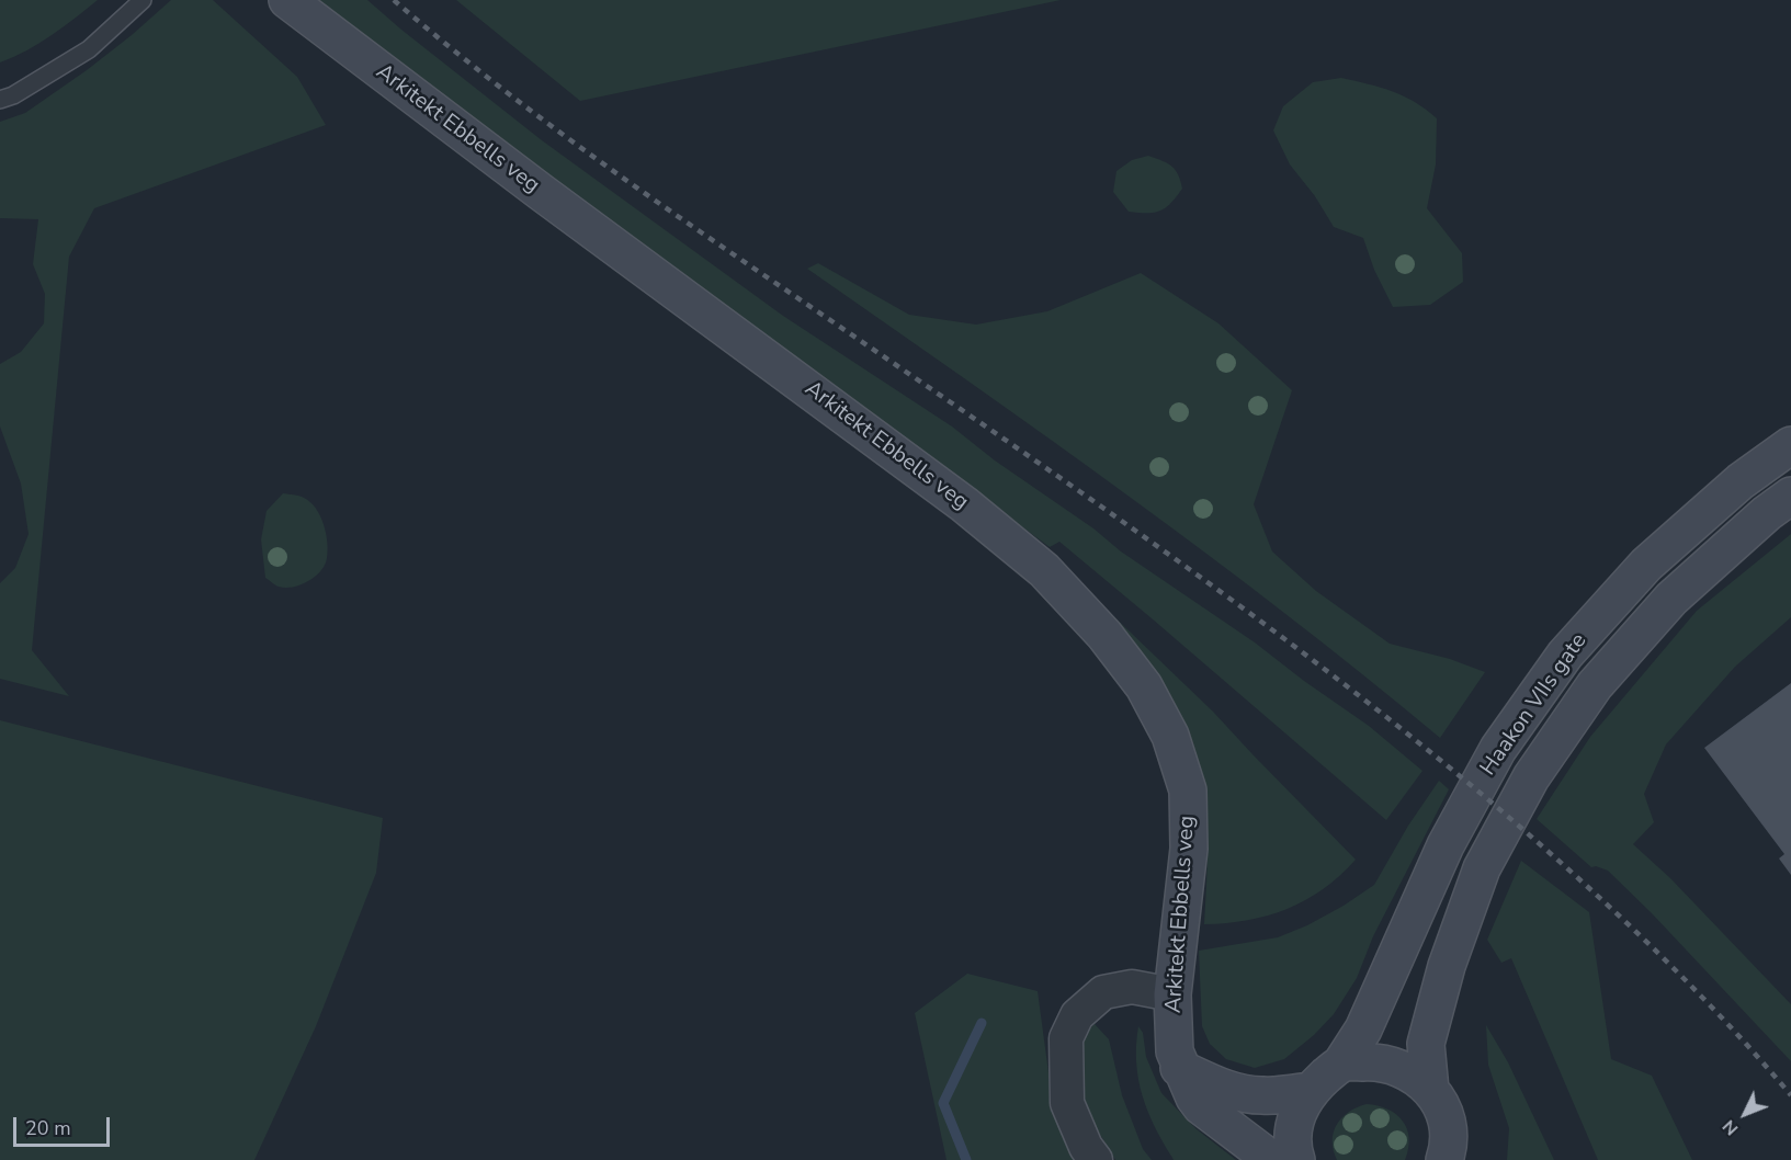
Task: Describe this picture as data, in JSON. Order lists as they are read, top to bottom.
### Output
{
  "streets": {
    "main road": ["Arkitekt Ebbells veg", "Haakon VIIs gate"]
  },
  "scale_bar": "20 m",
  "north": "bottom left"
}
